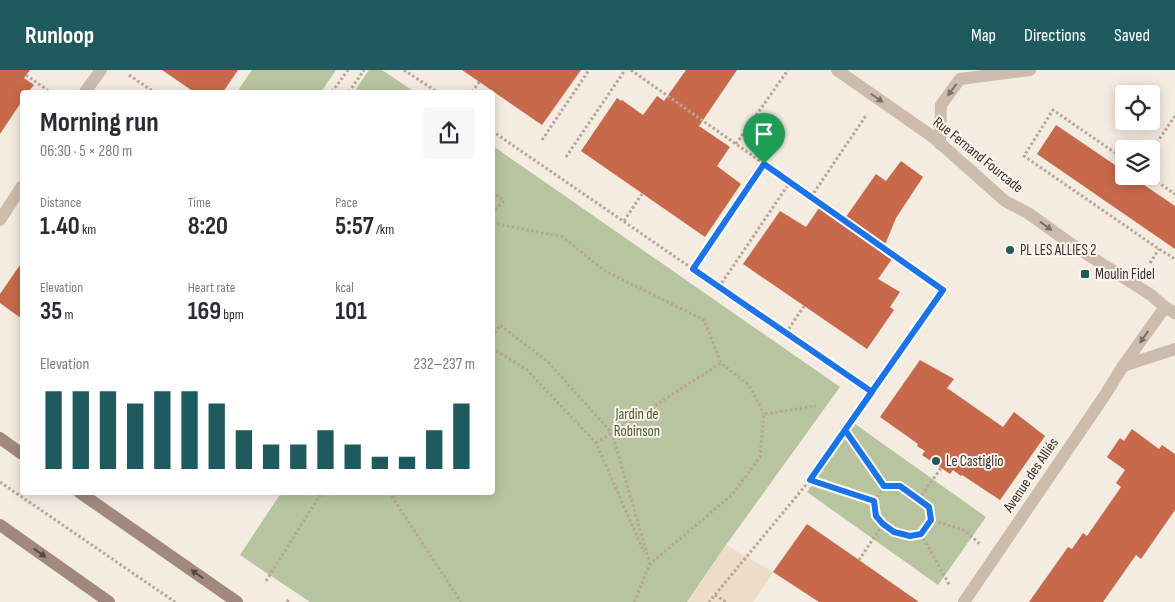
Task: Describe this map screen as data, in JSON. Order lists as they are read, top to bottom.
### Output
{
  "streets": {
    "street": ["Rue Fernand Fourcade", "Avenue des Alliés"]
  },
  "crossings": [
    ["Rue Fernand Fourcade", "Avenue des Alliés"]
  ],
  "one_way": ["Rue Fernand Fourcade"],
  "parks": ["Jardin de Robinson"],
  "places": {
    "other": ["PL LES ALLIES 2", "Le Castiglio"],
    "transit": ["Moulin Fidel"]
  },
  "page": {
    "header": "Runloop",
    "nav": ["Map", "Directions", "Saved"],
    "heading": ["Morning run", "06:30 · 5 × 280 m"],
    "stats": [
      ["Distance", "1.40 km"],
      ["Time", "8:20"],
      ["Pace", "5:57 /km"],
      ["Elevation", "35 m"],
      ["Heart rate", "169 bpm"],
      ["kcal", "101"]
    ],
    "chart": ["Elevation", "232–237 m"]
  }
}
